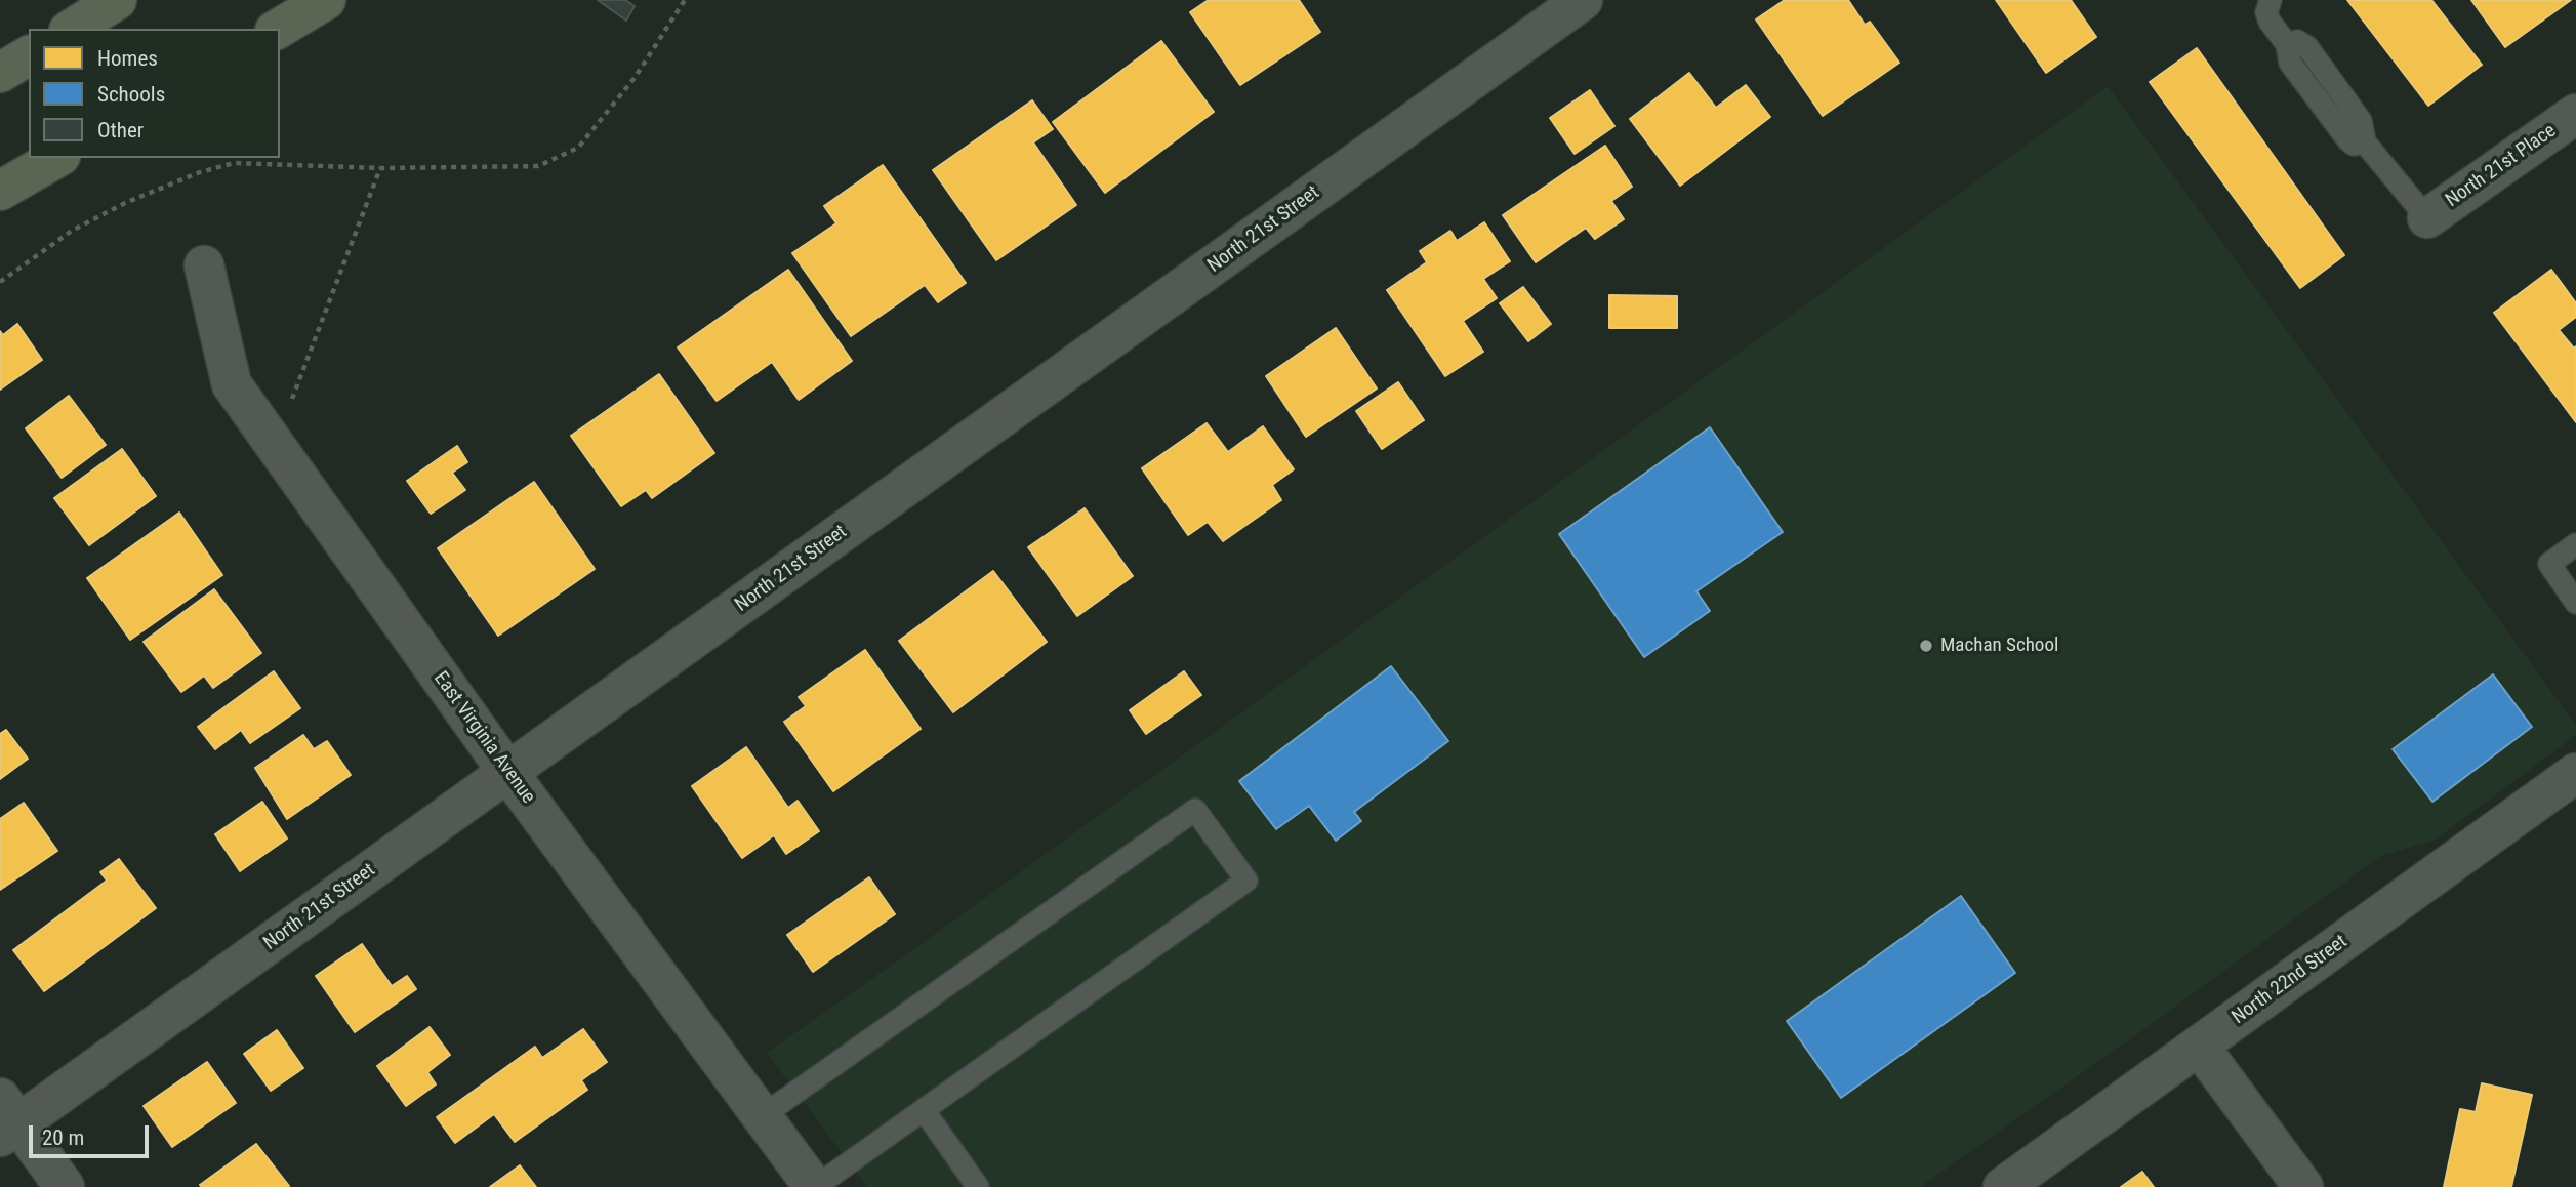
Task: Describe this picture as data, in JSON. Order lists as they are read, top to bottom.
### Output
{
  "streets": {
    "street": [
      "North 21st Place",
      "North 21st Street",
      "East Virginia Avenue",
      "North 22nd Street"
    ]
  },
  "crossings": [
    ["North 21st Street", "East Virginia Avenue"]
  ],
  "places": ["Machan School"],
  "legend": ["Homes", "Schools", "Other"],
  "scale_bar": "20 m"
}
